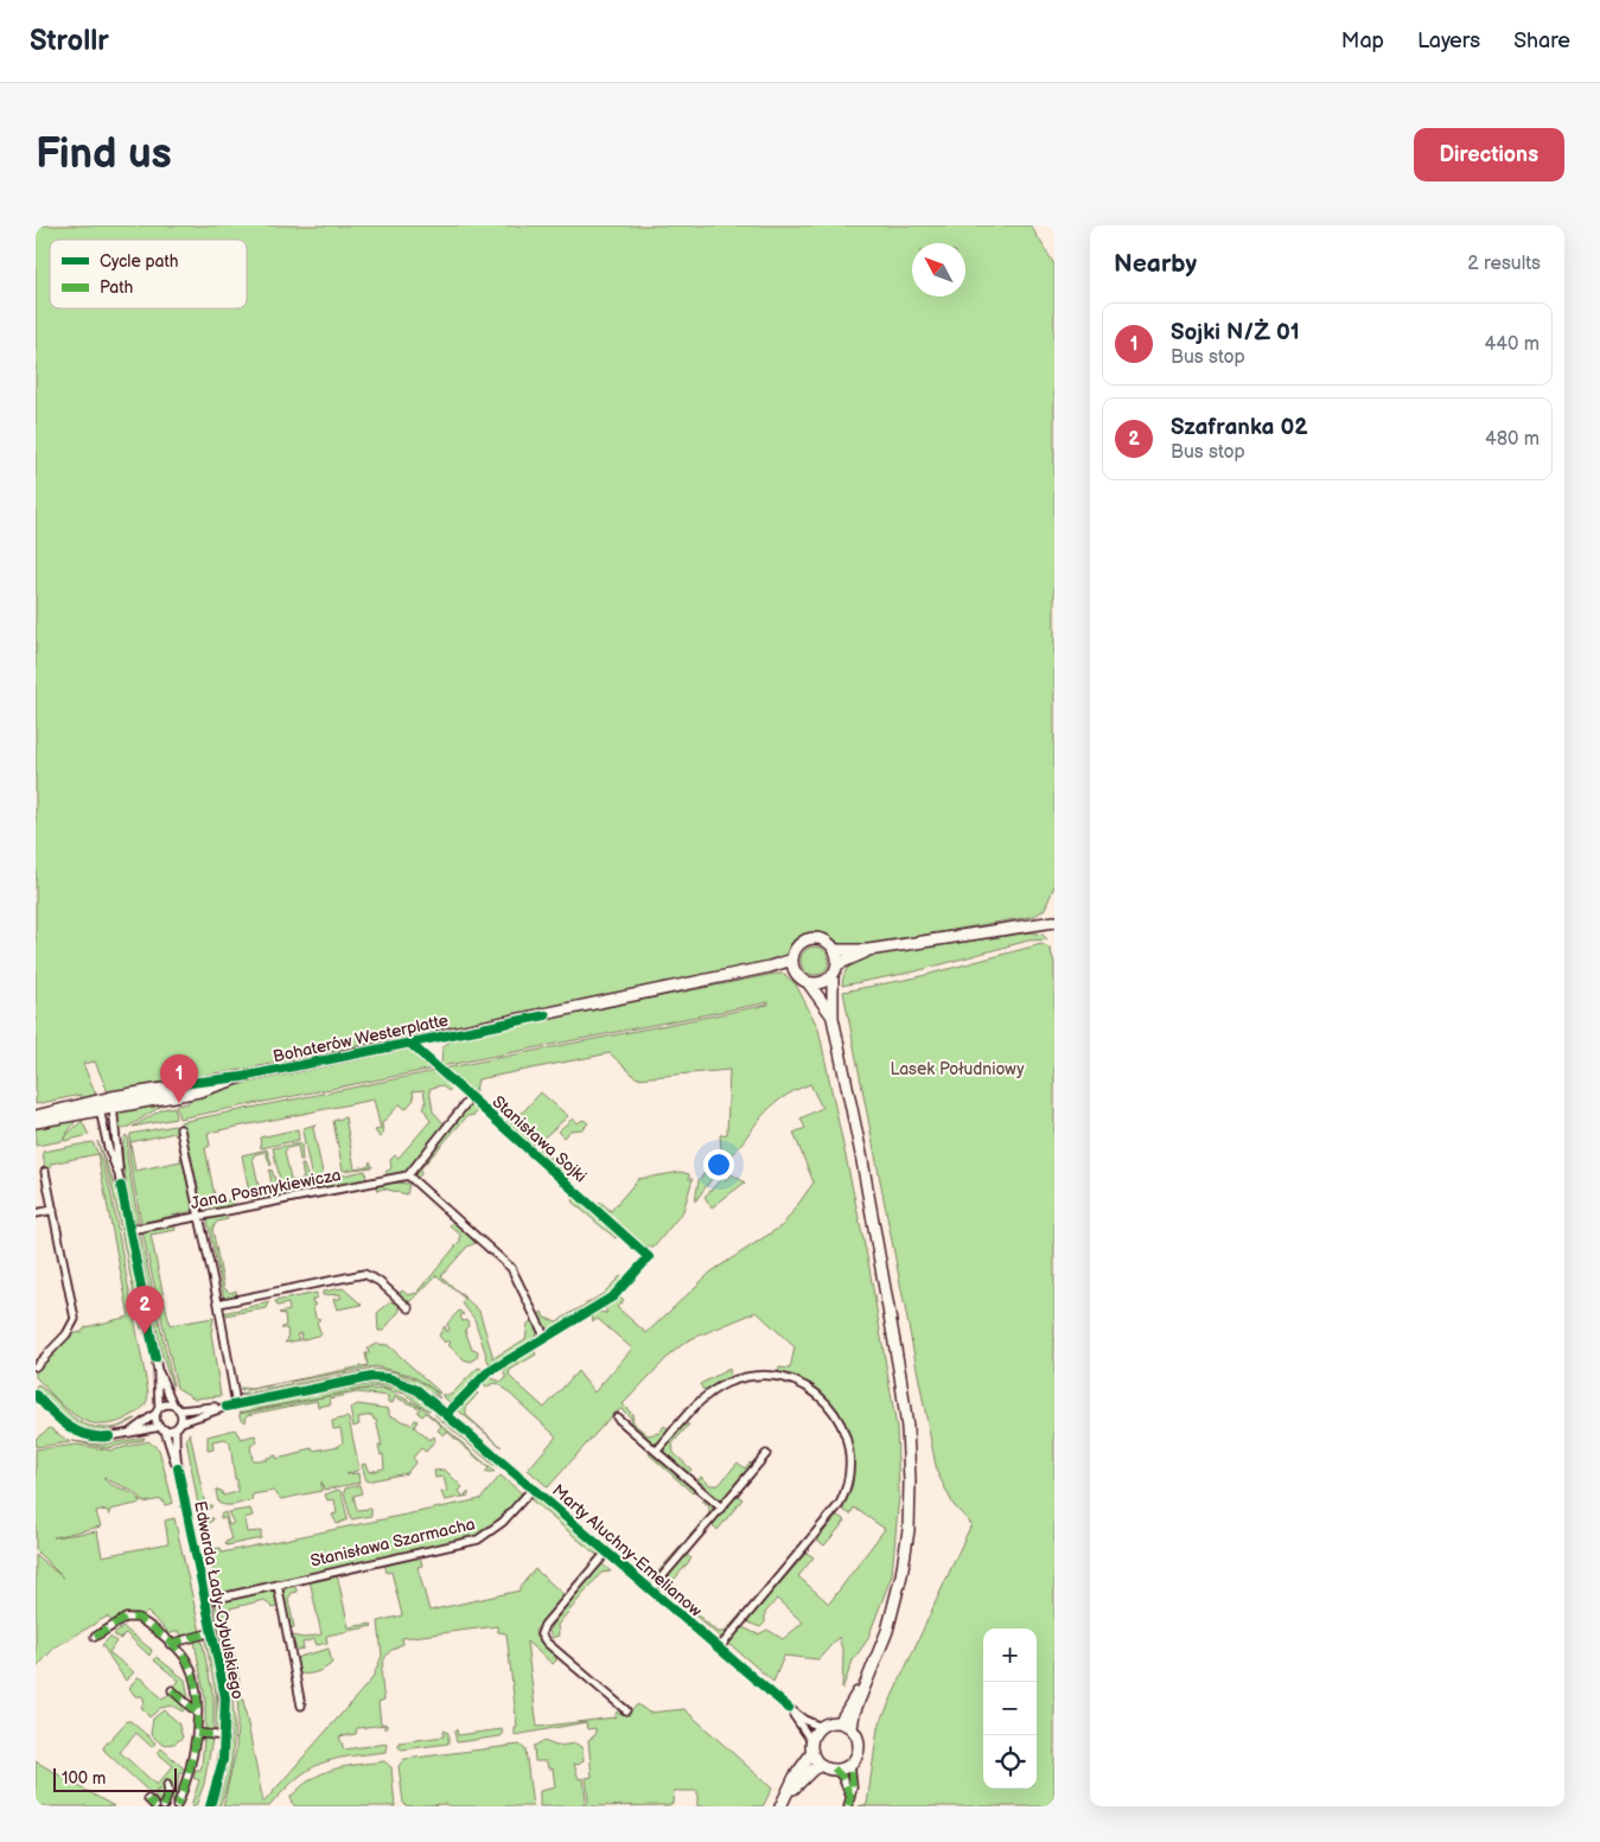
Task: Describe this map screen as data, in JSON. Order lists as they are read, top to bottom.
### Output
{
  "streets": {
    "main road": ["Bohaterów Westerplatte"],
    "street": [
      "Stanisława Sojki",
      "Jana Posmykiewicza",
      "Stanisława Szarmacha",
      "Marty Aluchny-Emelianow",
      "Edwarda Łady-Cybulskiego"
    ]
  },
  "crossings": [
    ["Bohaterów Westerplatte", "Stanisława Sojki"],
    ["Stanisława Szarmacha", "Marty Aluchny-Emelianow"],
    ["Stanisława Szarmacha", "Edwarda Łady-Cybulskiego"],
    ["Marty Aluchny-Emelianow", "Edwarda Łady-Cybulskiego"]
  ],
  "parks": ["Lasek Południowy"],
  "legend": ["Cycle path", "Path"],
  "scale_bar": "100 m",
  "north": "top left",
  "page": {
    "header": "Strollr",
    "nav": ["Map", "Layers", "Share"],
    "buttons": "Directions",
    "title": "Find us",
    "heading": ["Nearby", "2 results"],
    "list": [
      {
        "mark": "1",
        "name": "Sojki N/Ż 01",
        "note": "Bus stop",
        "value": "440 m"
      },
      {
        "mark": "2",
        "name": "Szafranka 02",
        "note": "Bus stop",
        "value": "480 m"
      }
    ],
    "pins": ["1", "2"],
    "map_buttons": ["+", "−"],
    "scale": "100 m"
  }
}
